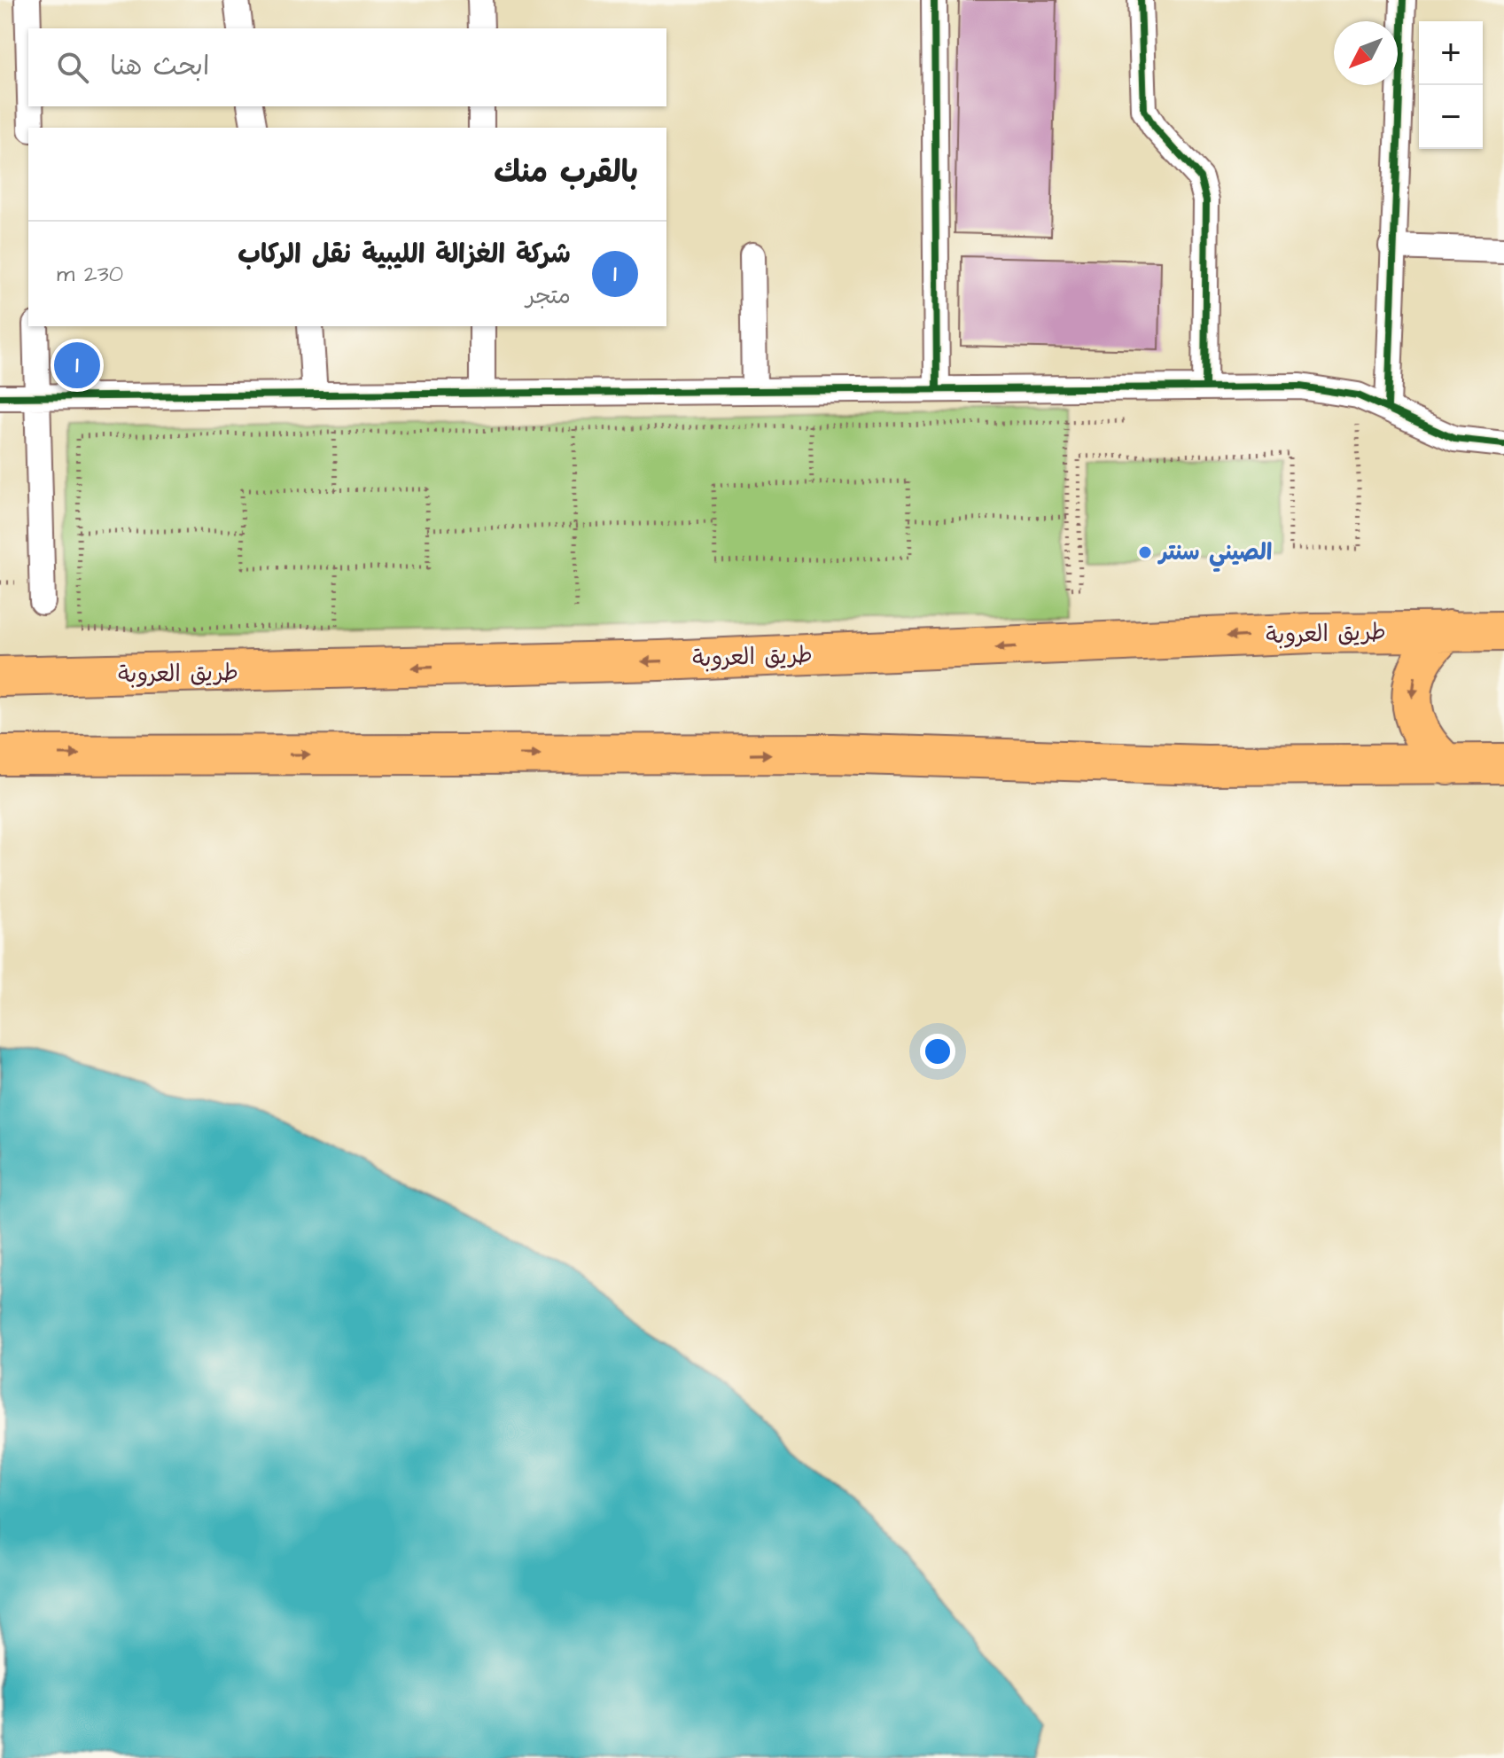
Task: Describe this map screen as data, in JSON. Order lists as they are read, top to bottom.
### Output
{
  "streets": {
    "highway": ["طريق العروبة"]
  },
  "places": ["الصيني سنتر"],
  "north": "bottom left",
  "page": {
    "map_buttons": ["+", "−"],
    "search": "ابحث هنا",
    "heading": "بالقرب منك",
    "list": [
      {
        "mark": "1",
        "name": "شركة الغزالة الليبية نقل الركاب",
        "note": "متجر",
        "value": "230 m"
      }
    ],
    "pins": "1"
  }
}
